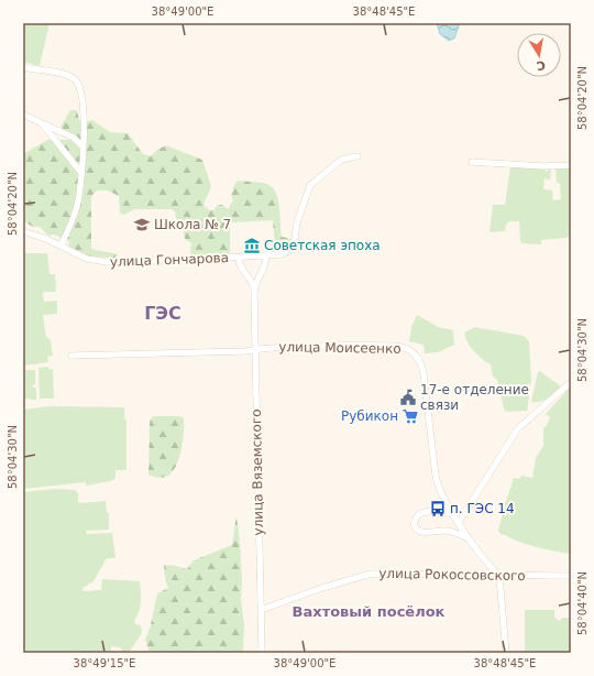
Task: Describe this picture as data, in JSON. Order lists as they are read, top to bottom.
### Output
{
  "streets": {
    "street": [
      "улица Гончарова",
      "улица Моисеенко",
      "улица Вяземского",
      "улица Рокоссовского"
    ]
  },
  "crossings": [
    ["улица Моисеенко", "улица Вяземского"],
    ["улица Моисеенко", "улица Рокоссовского"],
    ["улица Вяземского", "улица Рокоссовского"]
  ],
  "districts": ["ГЭС", "Вахтовый посёлок"],
  "places": {
    "school or university": ["Школа № 7"],
    "museum": ["Советская эпоха"],
    "public building": ["17-е отделение связи"],
    "supermarket": ["Рубикон"],
    "bus stop": ["п. ГЭС 14"]
  },
  "north": "bottom",
  "coordinates": [
    "38°49'00\"E",
    "38°48'45\"E",
    "58°04'20\"N",
    "58°04'30\"N",
    "58°04'40\"N",
    "38°49'15\"E"
  ]
}
